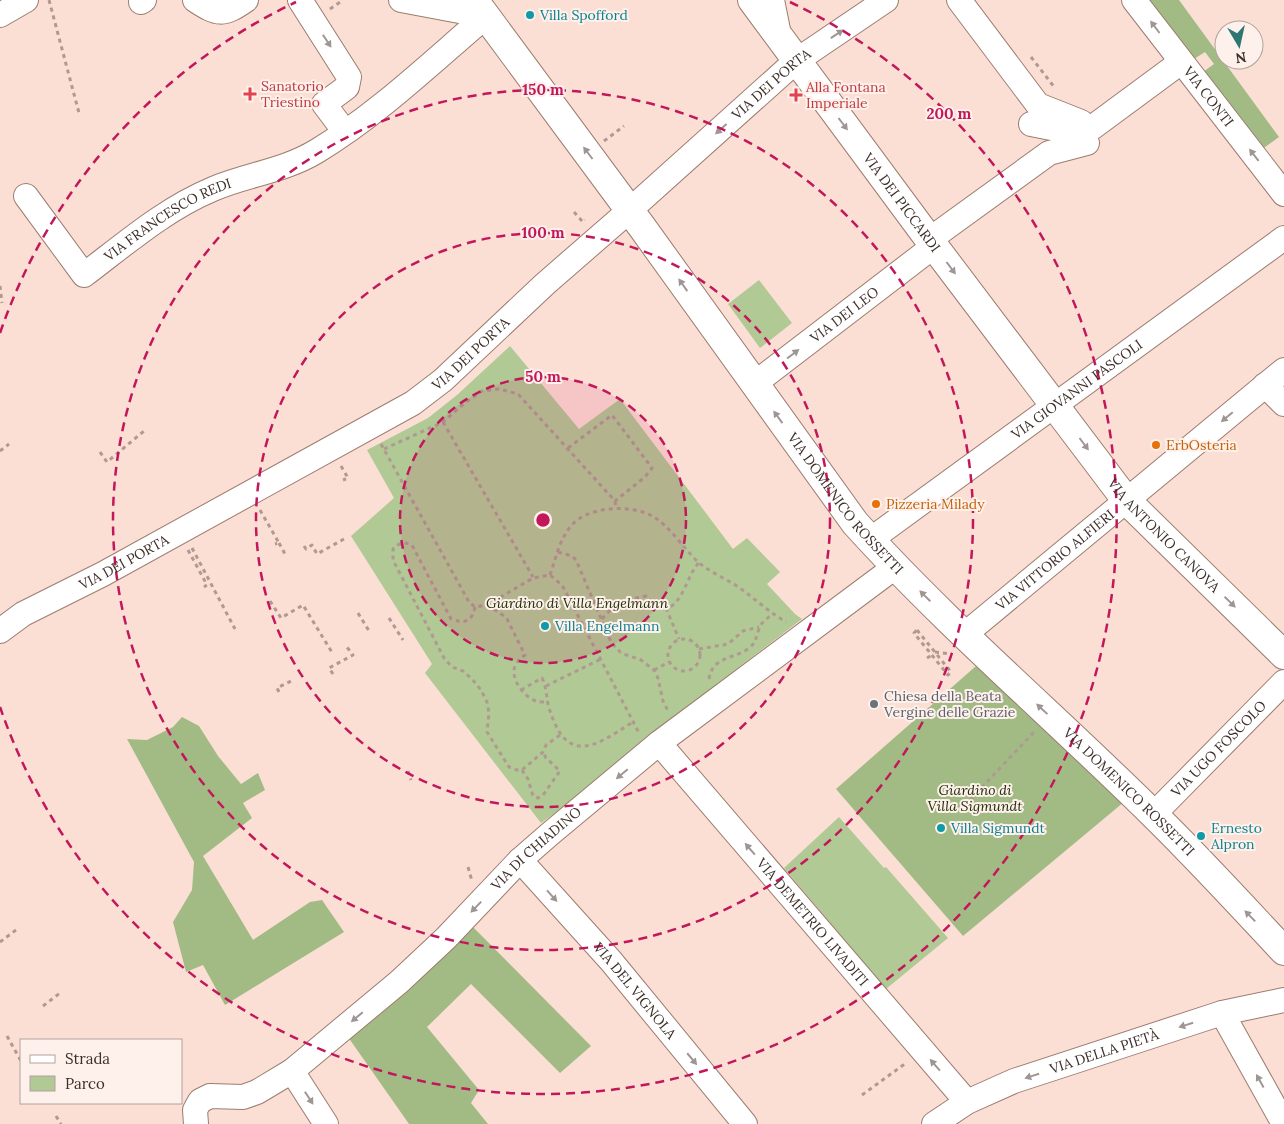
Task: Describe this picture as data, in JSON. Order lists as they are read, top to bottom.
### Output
{
  "streets": {
    "main road": ["VIA DEI PICCARDI", "VIA DOMENICO ROSSETTI", "VIA ANTONIO CANOVA"],
    "street": [
      "VIA DEI PORTA",
      "VIA CONTI",
      "VIA FRANCESCO REDI",
      "VIA DEI LEO",
      "VIA GIOVANNI PASCOLI",
      "VIA VITTORIO ALFIERI",
      "VIA UGO FOSCOLO",
      "VIA DI CHIADINO",
      "VIA DEMETRIO LIVADITI",
      "VIA DEL VIGNOLA",
      "VIA DELLA PIETÀ"
    ]
  },
  "crossings": [
    ["VIA DEI PORTA", "VIA DEI PICCARDI"],
    ["VIA DEI PORTA", "VIA DOMENICO ROSSETTI"],
    ["VIA DEI PICCARDI", "VIA DEI LEO"],
    ["VIA DEI PICCARDI", "VIA GIOVANNI PASCOLI"],
    ["VIA DEI PICCARDI", "VIA ANTONIO CANOVA"],
    ["VIA FRANCESCO REDI", "VIA DOMENICO ROSSETTI"],
    ["VIA DEI LEO", "VIA DOMENICO ROSSETTI"],
    ["VIA GIOVANNI PASCOLI", "VIA DOMENICO ROSSETTI"],
    ["VIA GIOVANNI PASCOLI", "VIA ANTONIO CANOVA"],
    ["VIA DOMENICO ROSSETTI", "VIA VITTORIO ALFIERI"],
    ["VIA DOMENICO ROSSETTI", "VIA UGO FOSCOLO"],
    ["VIA DOMENICO ROSSETTI", "VIA DI CHIADINO"],
    ["VIA ANTONIO CANOVA", "VIA VITTORIO ALFIERI"],
    ["VIA DI CHIADINO", "VIA DEMETRIO LIVADITI"],
    ["VIA DI CHIADINO", "VIA DEL VIGNOLA"],
    ["VIA DEMETRIO LIVADITI", "VIA DELLA PIETÀ"]
  ],
  "one_way": [
    "VIA CONTI",
    "VIA DEI PICCARDI",
    "VIA DEI LEO",
    "VIA DOMENICO ROSSETTI",
    "VIA ANTONIO CANOVA",
    "VIA VITTORIO ALFIERI",
    "VIA DI CHIADINO",
    "VIA DEMETRIO LIVADITI",
    "VIA DEL VIGNOLA",
    "VIA DELLA PIETÀ"
  ],
  "parks": ["Giardino di Villa Engelmann", "Giardino di Villa Sigmundt"],
  "places": {
    "other": [
      "Villa Spofford",
      "ErbOsteria",
      "Pizzeria Milady",
      "Villa Engelmann",
      "Chiesa della Beata Vergine delle Grazie",
      "Villa Sigmundt",
      "Ernesto Alpron"
    ],
    "health": ["Sanatorio Triestino", "Alla Fontana Imperiale"]
  },
  "legend": ["Strada", "Parco"],
  "north": "bottom",
  "rings": [
    "150 m",
    "200 m",
    "100 m",
    "50 m"
  ]
}
